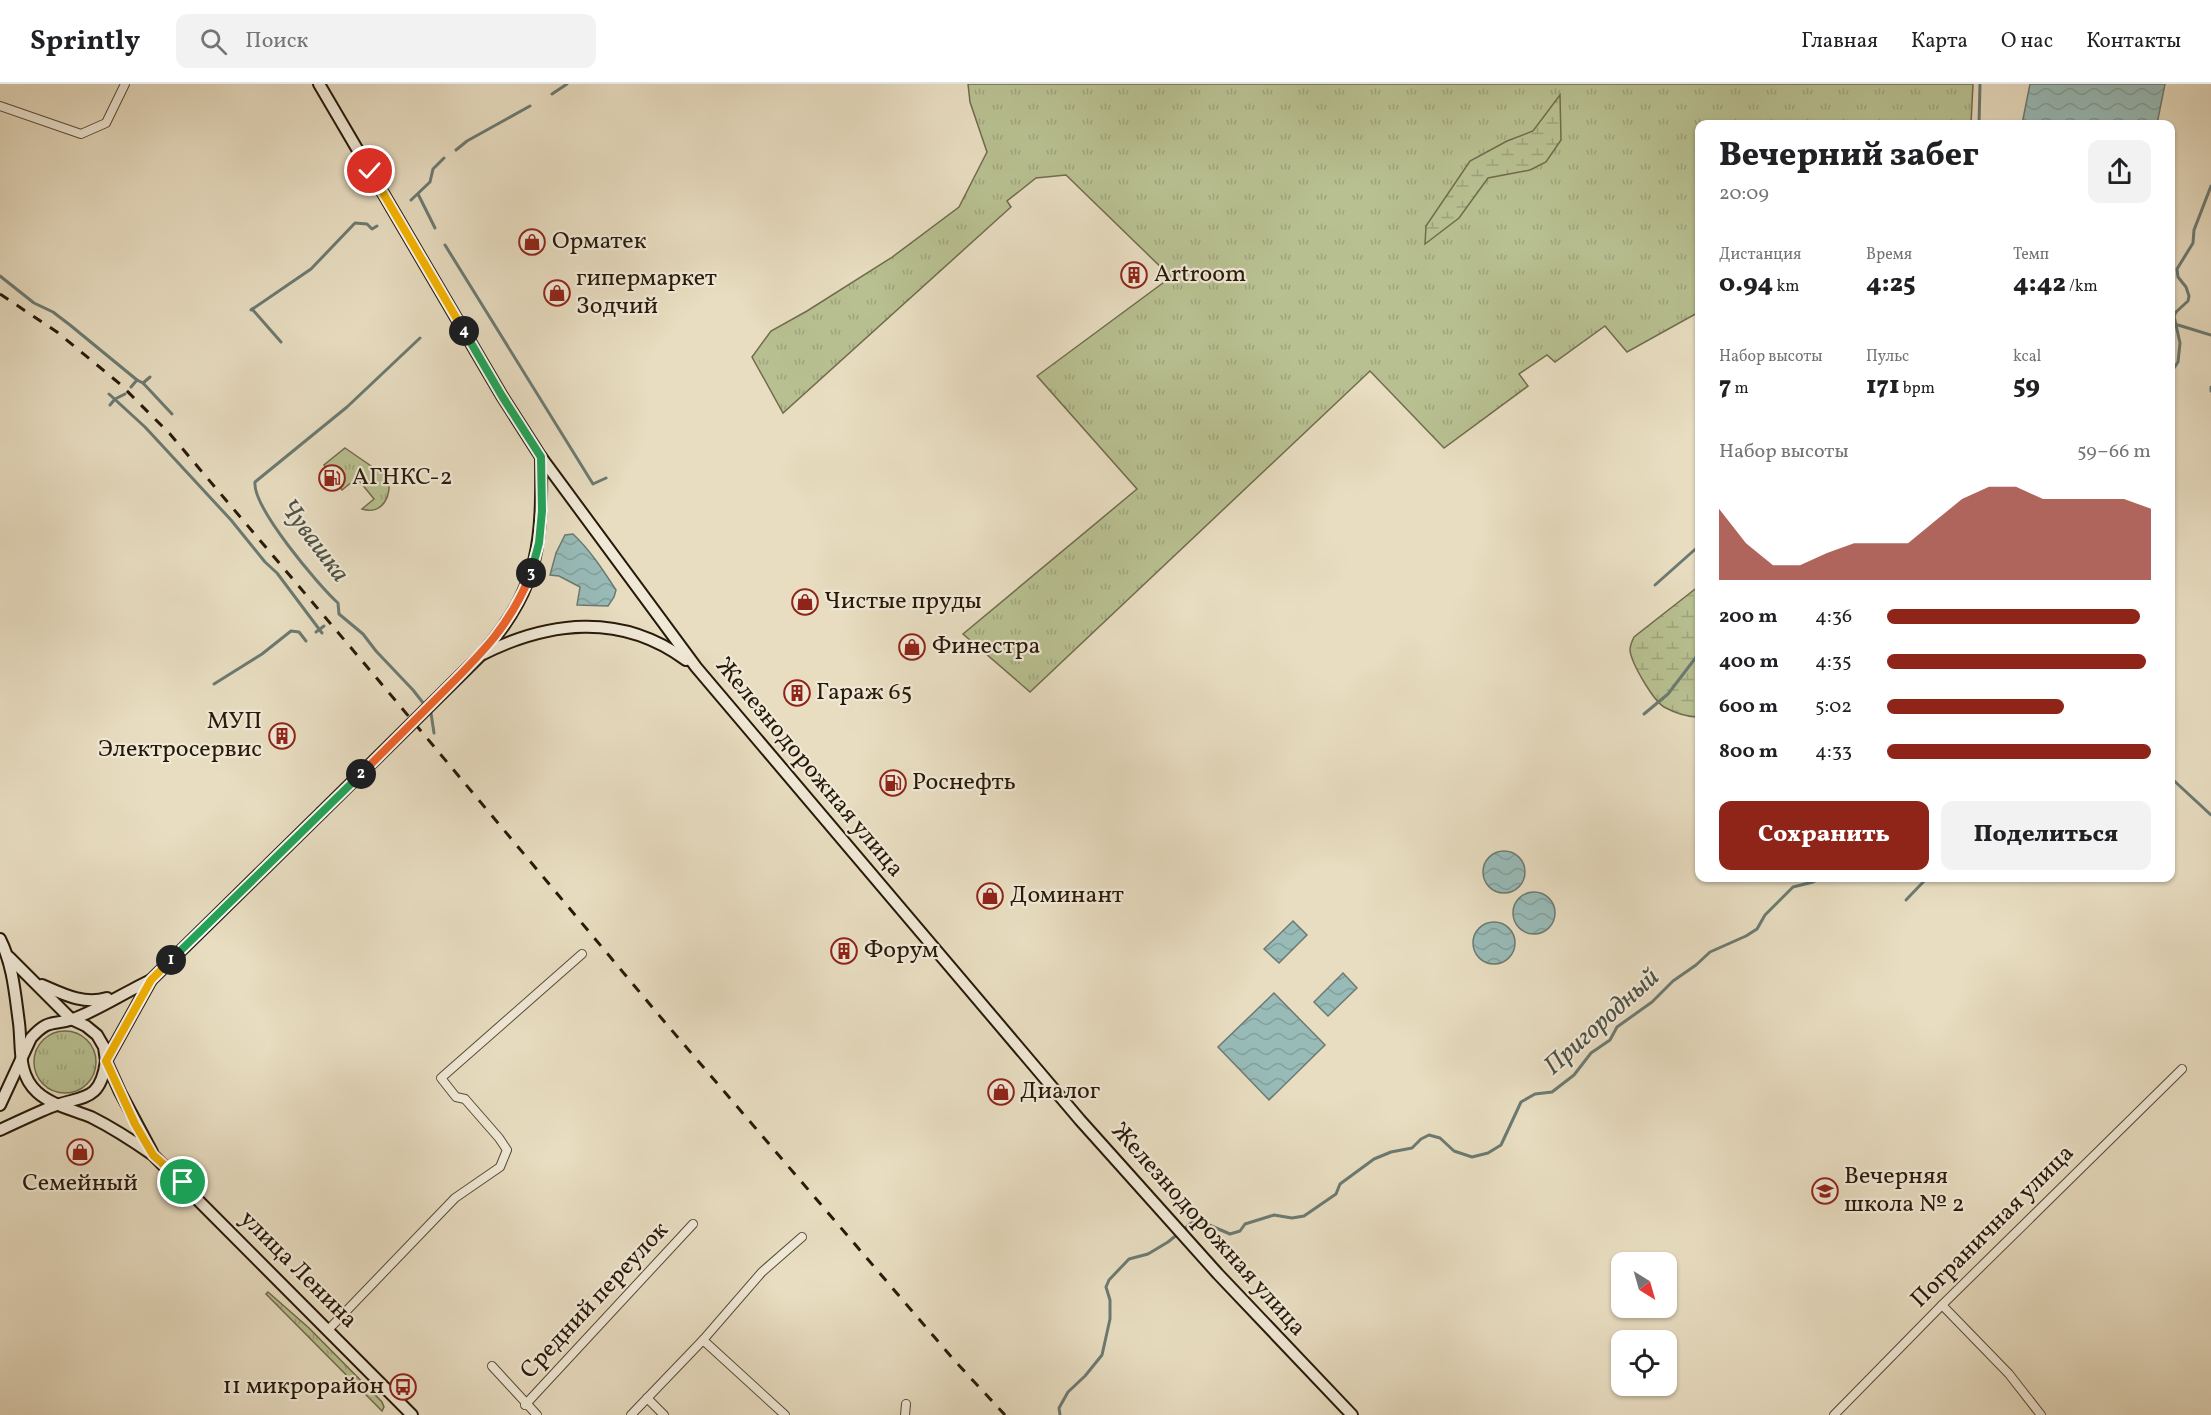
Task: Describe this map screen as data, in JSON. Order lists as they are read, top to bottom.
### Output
{
  "streets": {
    "main road": ["Железнодорожная улица", "улица Ленина"],
    "street": ["Пограничная улица", "Средний переулок"]
  },
  "water": ["Чувашка", "Пригородный"],
  "places": {
    "shop": [
      "Орматек",
      "гипермаркет Зодчий",
      "Чистые пруды",
      "Финестра",
      "Доминант",
      "Диалог",
      "Семейный"
    ],
    "building": [
      "Artroom",
      "Гараж 65",
      "МУП Электросервис",
      "Форум"
    ],
    "fuel station": ["АГНКС-2", "Роснефть"],
    "school or university": ["Вечерняя школа № 2"],
    "bus stop": ["11 микрорайон"]
  },
  "north": "bottom right",
  "page": {
    "header": "Sprintly",
    "search": "Поиск",
    "nav": [
      "Главная",
      "Карта",
      "О нас",
      "Контакты"
    ],
    "heading": ["Вечерний забег", "20:09"],
    "stats": [
      ["Дистанция", "0.94 km"],
      ["Время", "4:25"],
      ["Темп", "4:42 /km"],
      ["Набор высоты", "7 m"],
      ["Пульс", "171 bpm"],
      ["kcal", "59"]
    ],
    "pins": [
      "4",
      "3",
      "2",
      "1"
    ],
    "chart": ["Набор высоты", "59–66 m"],
    "list": [
      {
        "name": "200 m",
        "note": "4:36"
      },
      {
        "name": "400 m",
        "note": "4:35"
      },
      {
        "name": "600 m",
        "note": "5:02"
      },
      {
        "name": "800 m",
        "note": "4:33"
      }
    ],
    "buttons": ["Сохранить", "Поделиться"]
  }
}
